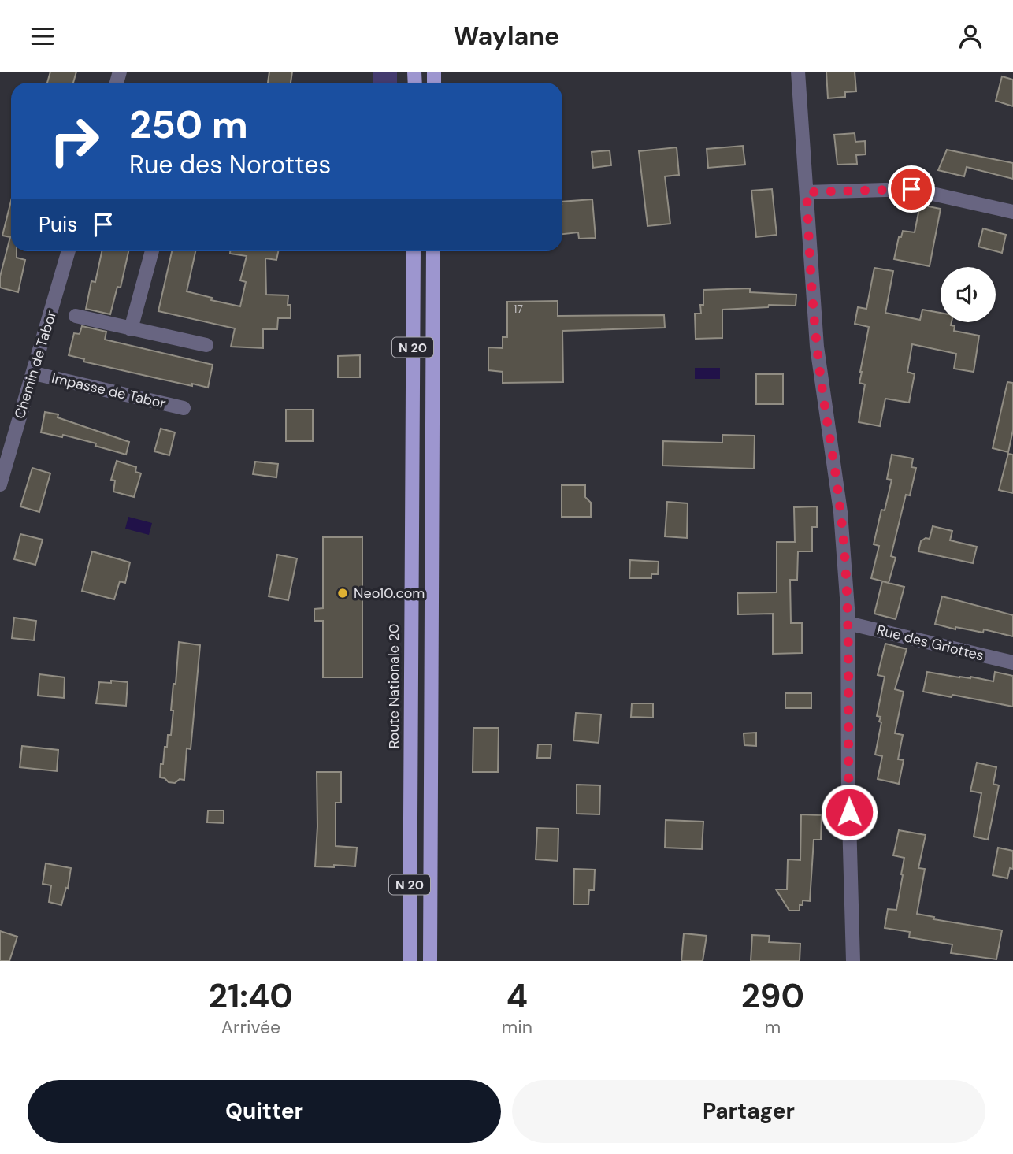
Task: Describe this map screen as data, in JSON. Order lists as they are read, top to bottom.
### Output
{
  "streets": {
    "main road": ["N 20", "Route Nationale 20"],
    "street": ["Chemin de Tabor", "Impasse de Tabor", "Rue des Griottes"]
  },
  "crossings": [
    ["Chemin de Tabor", "Impasse de Tabor"]
  ],
  "places": ["Neo10.com"],
  "house_numbers": ["17"],
  "page": {
    "header": "Waylane",
    "turn": ["250 m", "Rue des Norottes"],
    "then": "Puis",
    "eta": [
      "21:40",
      "Arrivée",
      "4",
      "min",
      "290",
      "m"
    ],
    "buttons": ["Quitter", "Partager"]
  }
}
